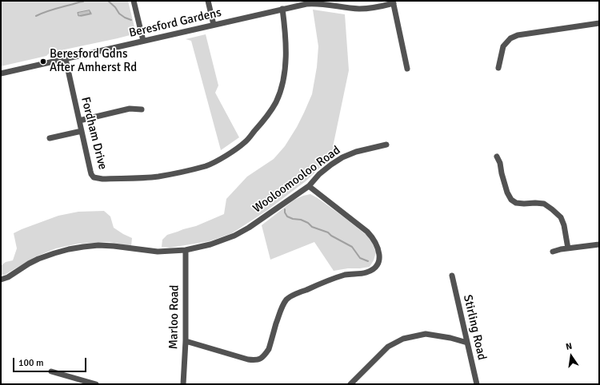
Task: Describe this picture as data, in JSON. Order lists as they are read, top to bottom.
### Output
{
  "streets": {
    "street": [
      "Beresford Gardens",
      "Fordham Drive",
      "Wooloomooloo Road",
      "Marloo Road",
      "Stirling Road"
    ]
  },
  "crossings": [
    ["Beresford Gardens", "Fordham Drive"],
    ["Wooloomooloo Road", "Marloo Road"]
  ],
  "places": ["Beresford Gdns After Amherst Rd"],
  "scale_bar": "100 m",
  "north": "top"
}
